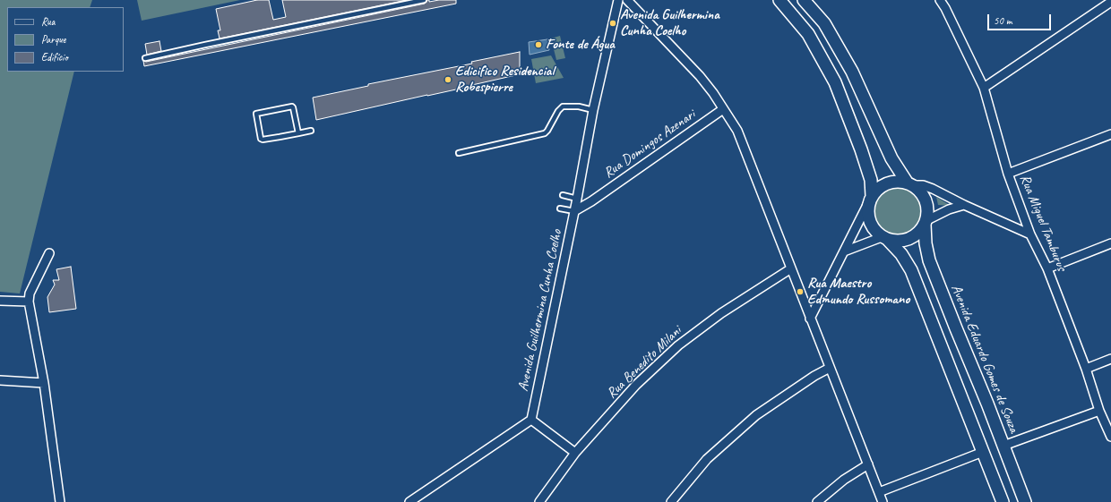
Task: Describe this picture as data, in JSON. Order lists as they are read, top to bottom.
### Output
{
  "streets": {
    "street": [
      "Rua Domingos Azenari",
      "Rua Miguel Tamburus",
      "Avenida Guilhermina Cunha Coelho",
      "Avenida Eduardo Gomes de Souza",
      "Rua Benedito Milani"
    ]
  },
  "crossings": [
    ["Rua Domingos Azenari", "Avenida Guilhermina Cunha Coelho"]
  ],
  "places": [
    "Avenida Guilhermina Cunha Coelho",
    "Fonte de Água",
    "Edicifico Residencial Robespierre",
    "Rua Maestro Edmundo Russomano"
  ],
  "legend": ["Rua", "Parque", "Edifício"],
  "scale_bar": "50 m"
}
